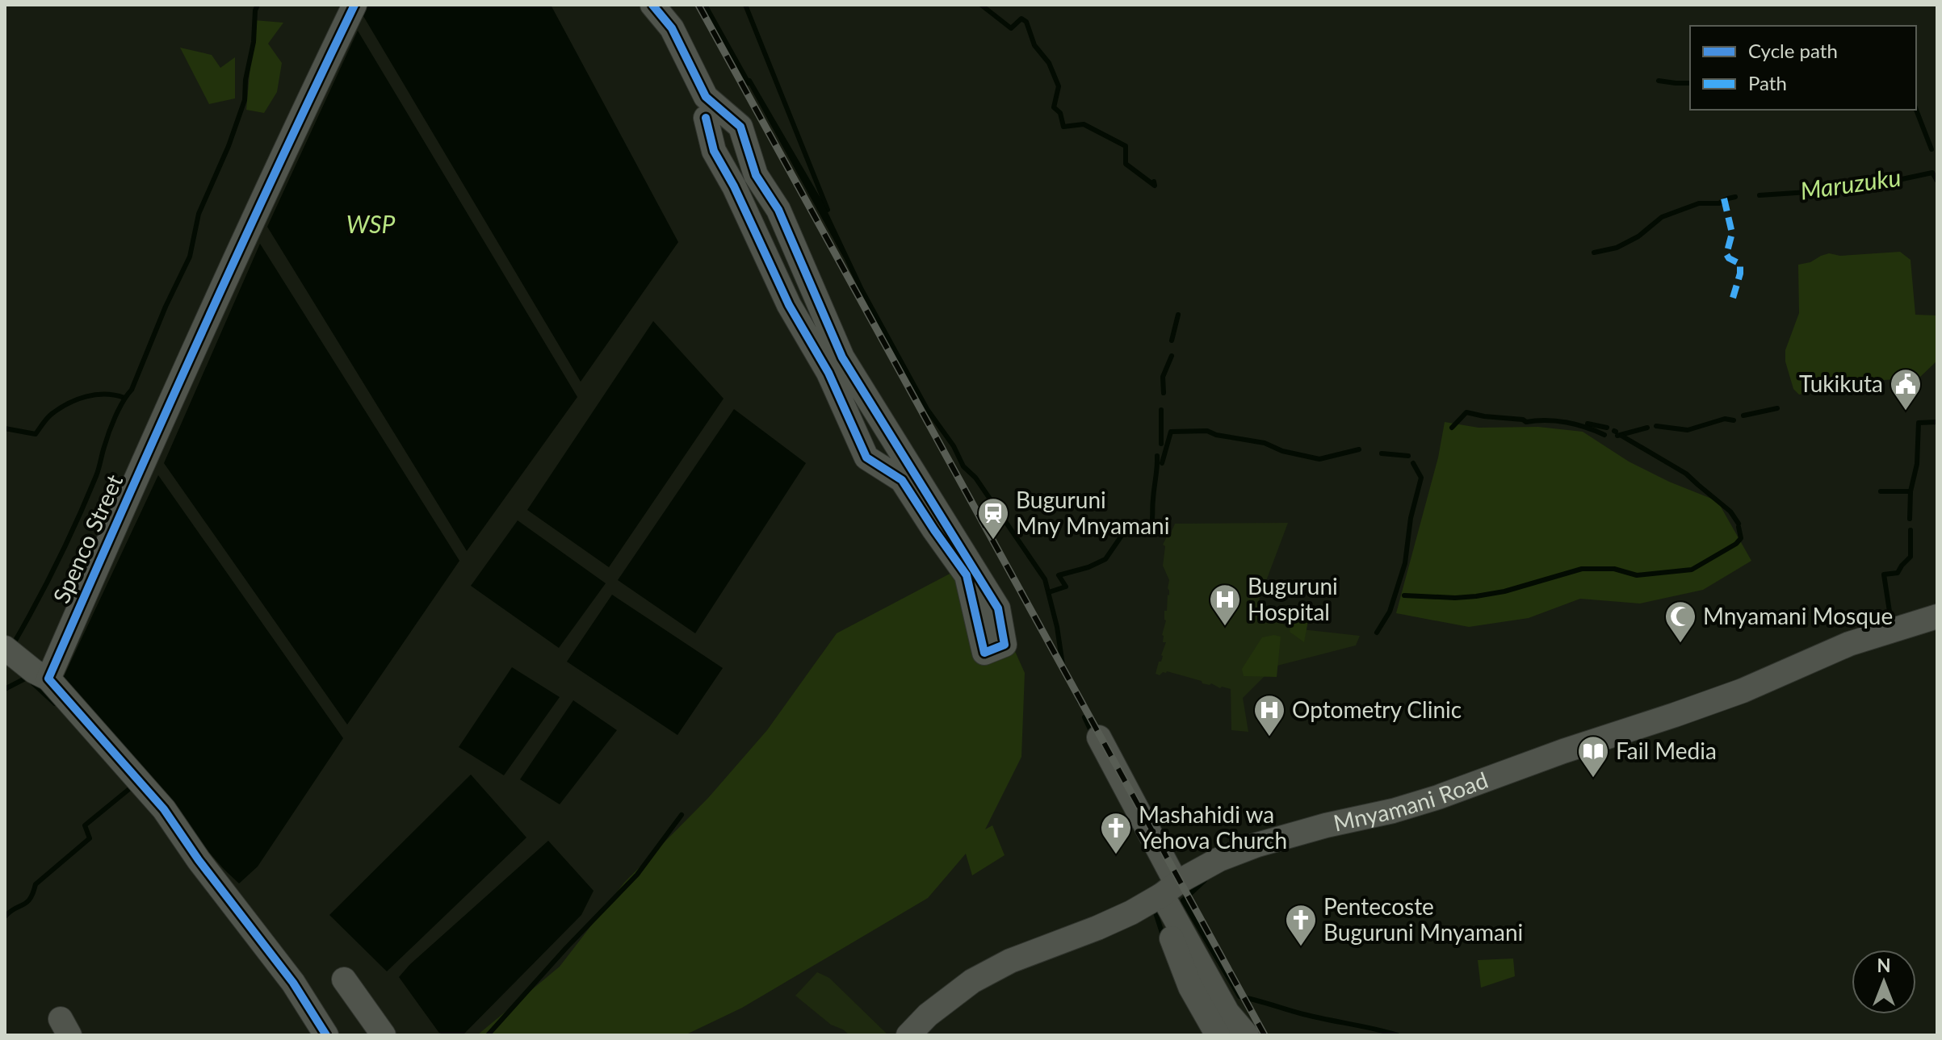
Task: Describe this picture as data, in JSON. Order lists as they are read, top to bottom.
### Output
{
  "streets": {
    "street": ["Spenco Street", "Mnyamani Road"]
  },
  "water": ["Maruzuku", "WSP"],
  "places": {
    "public building": ["Tukikuta"],
    "station": ["Buguruni Mny Mnyamani"],
    "hospital": ["Buguruni Hospital", "Optometry Clinic"],
    "mosque": ["Mnyamani Mosque"],
    "library": ["Fail Media"],
    "church": ["Mashahidi wa Yehova Church", "Pentecoste Buguruni Mnyamani"]
  },
  "legend": ["Cycle path", "Path"],
  "north": "top"
}
